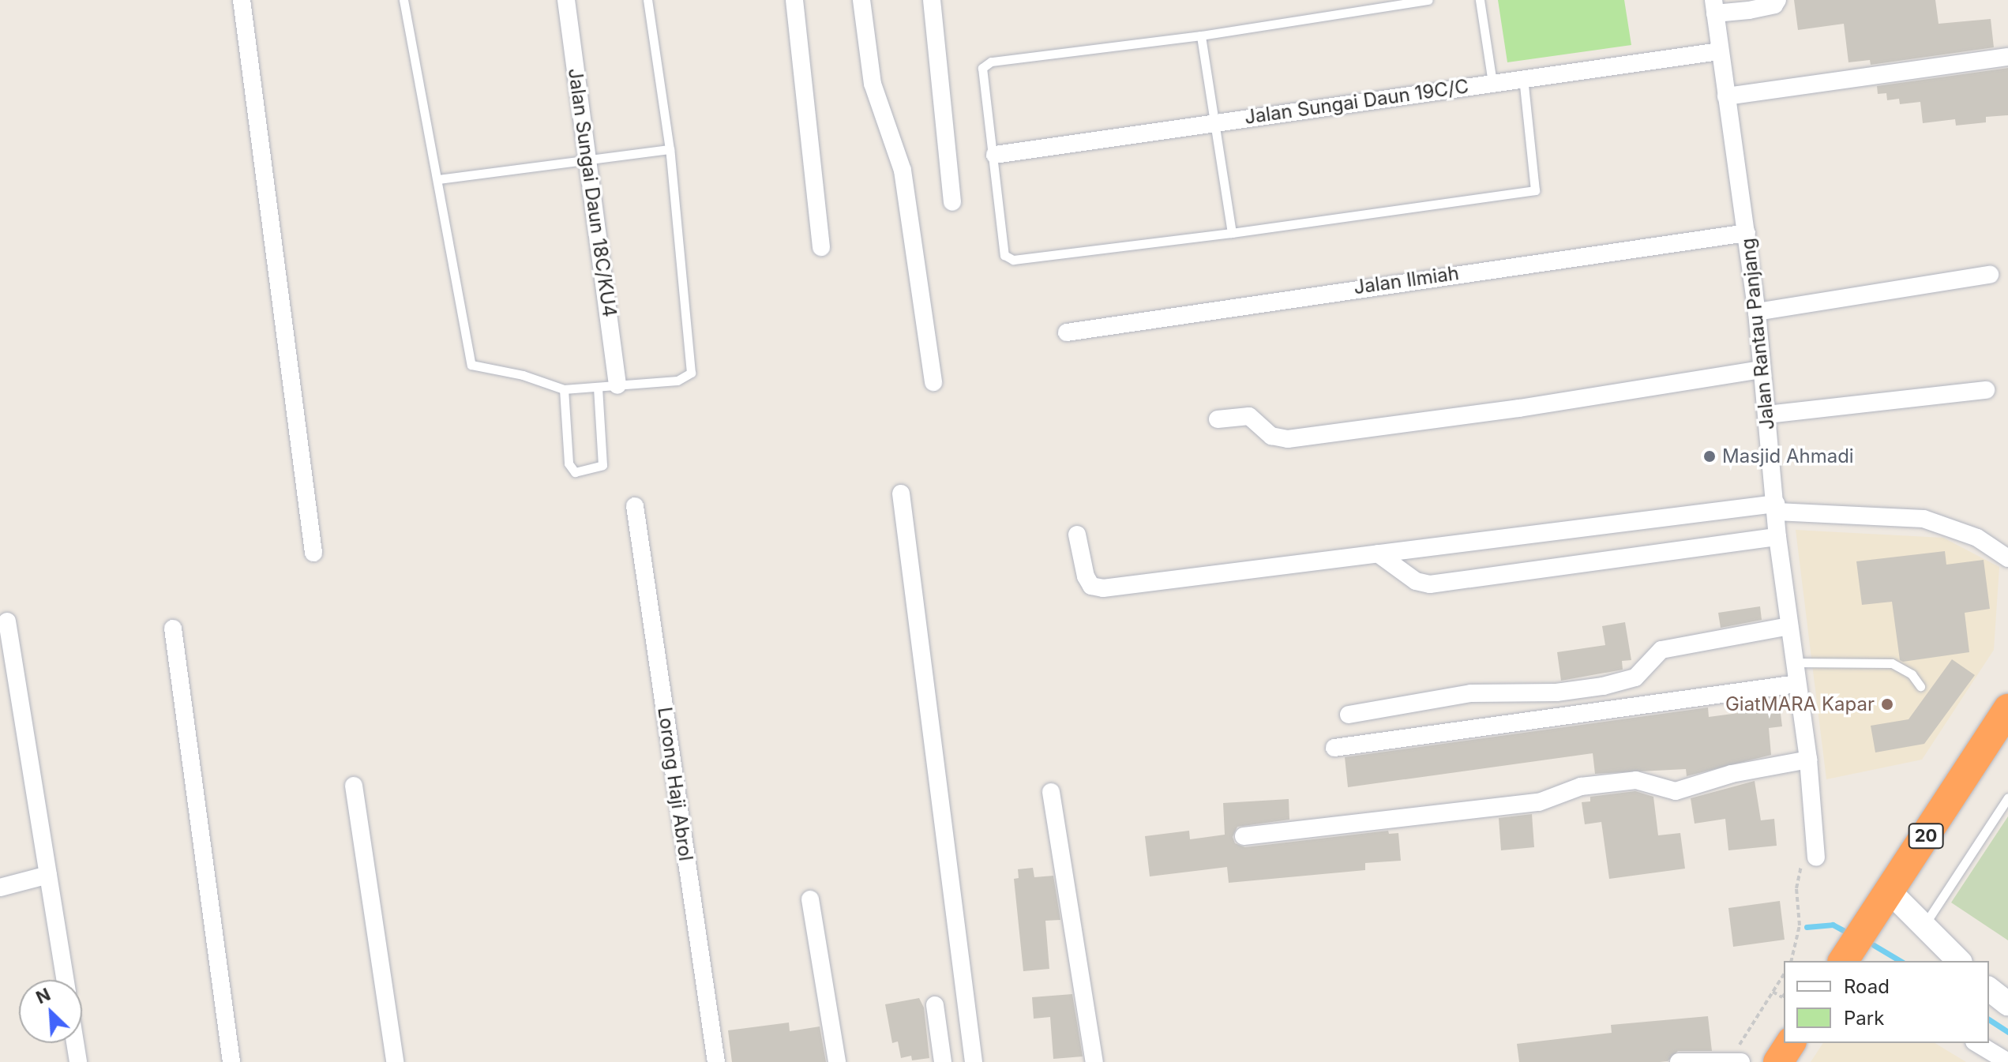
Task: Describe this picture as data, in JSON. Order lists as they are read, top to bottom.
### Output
{
  "streets": {
    "highway": ["20"],
    "street": [
      "Jalan Sungai Daun 19C/C",
      "Jalan Sungai Daun 18C/KU4",
      "Jalan Ilmiah",
      "Jalan Rantau Panjang",
      "Lorong Haji Abrol"
    ]
  },
  "crossings": [
    ["Jalan Sungai Daun 19C/C", "Jalan Rantau Panjang"],
    ["Jalan Ilmiah", "Jalan Rantau Panjang"]
  ],
  "places": ["Masjid Ahmadi", "GiatMARA Kapar"],
  "legend": ["Road", "Park"],
  "north": "top left"
}
